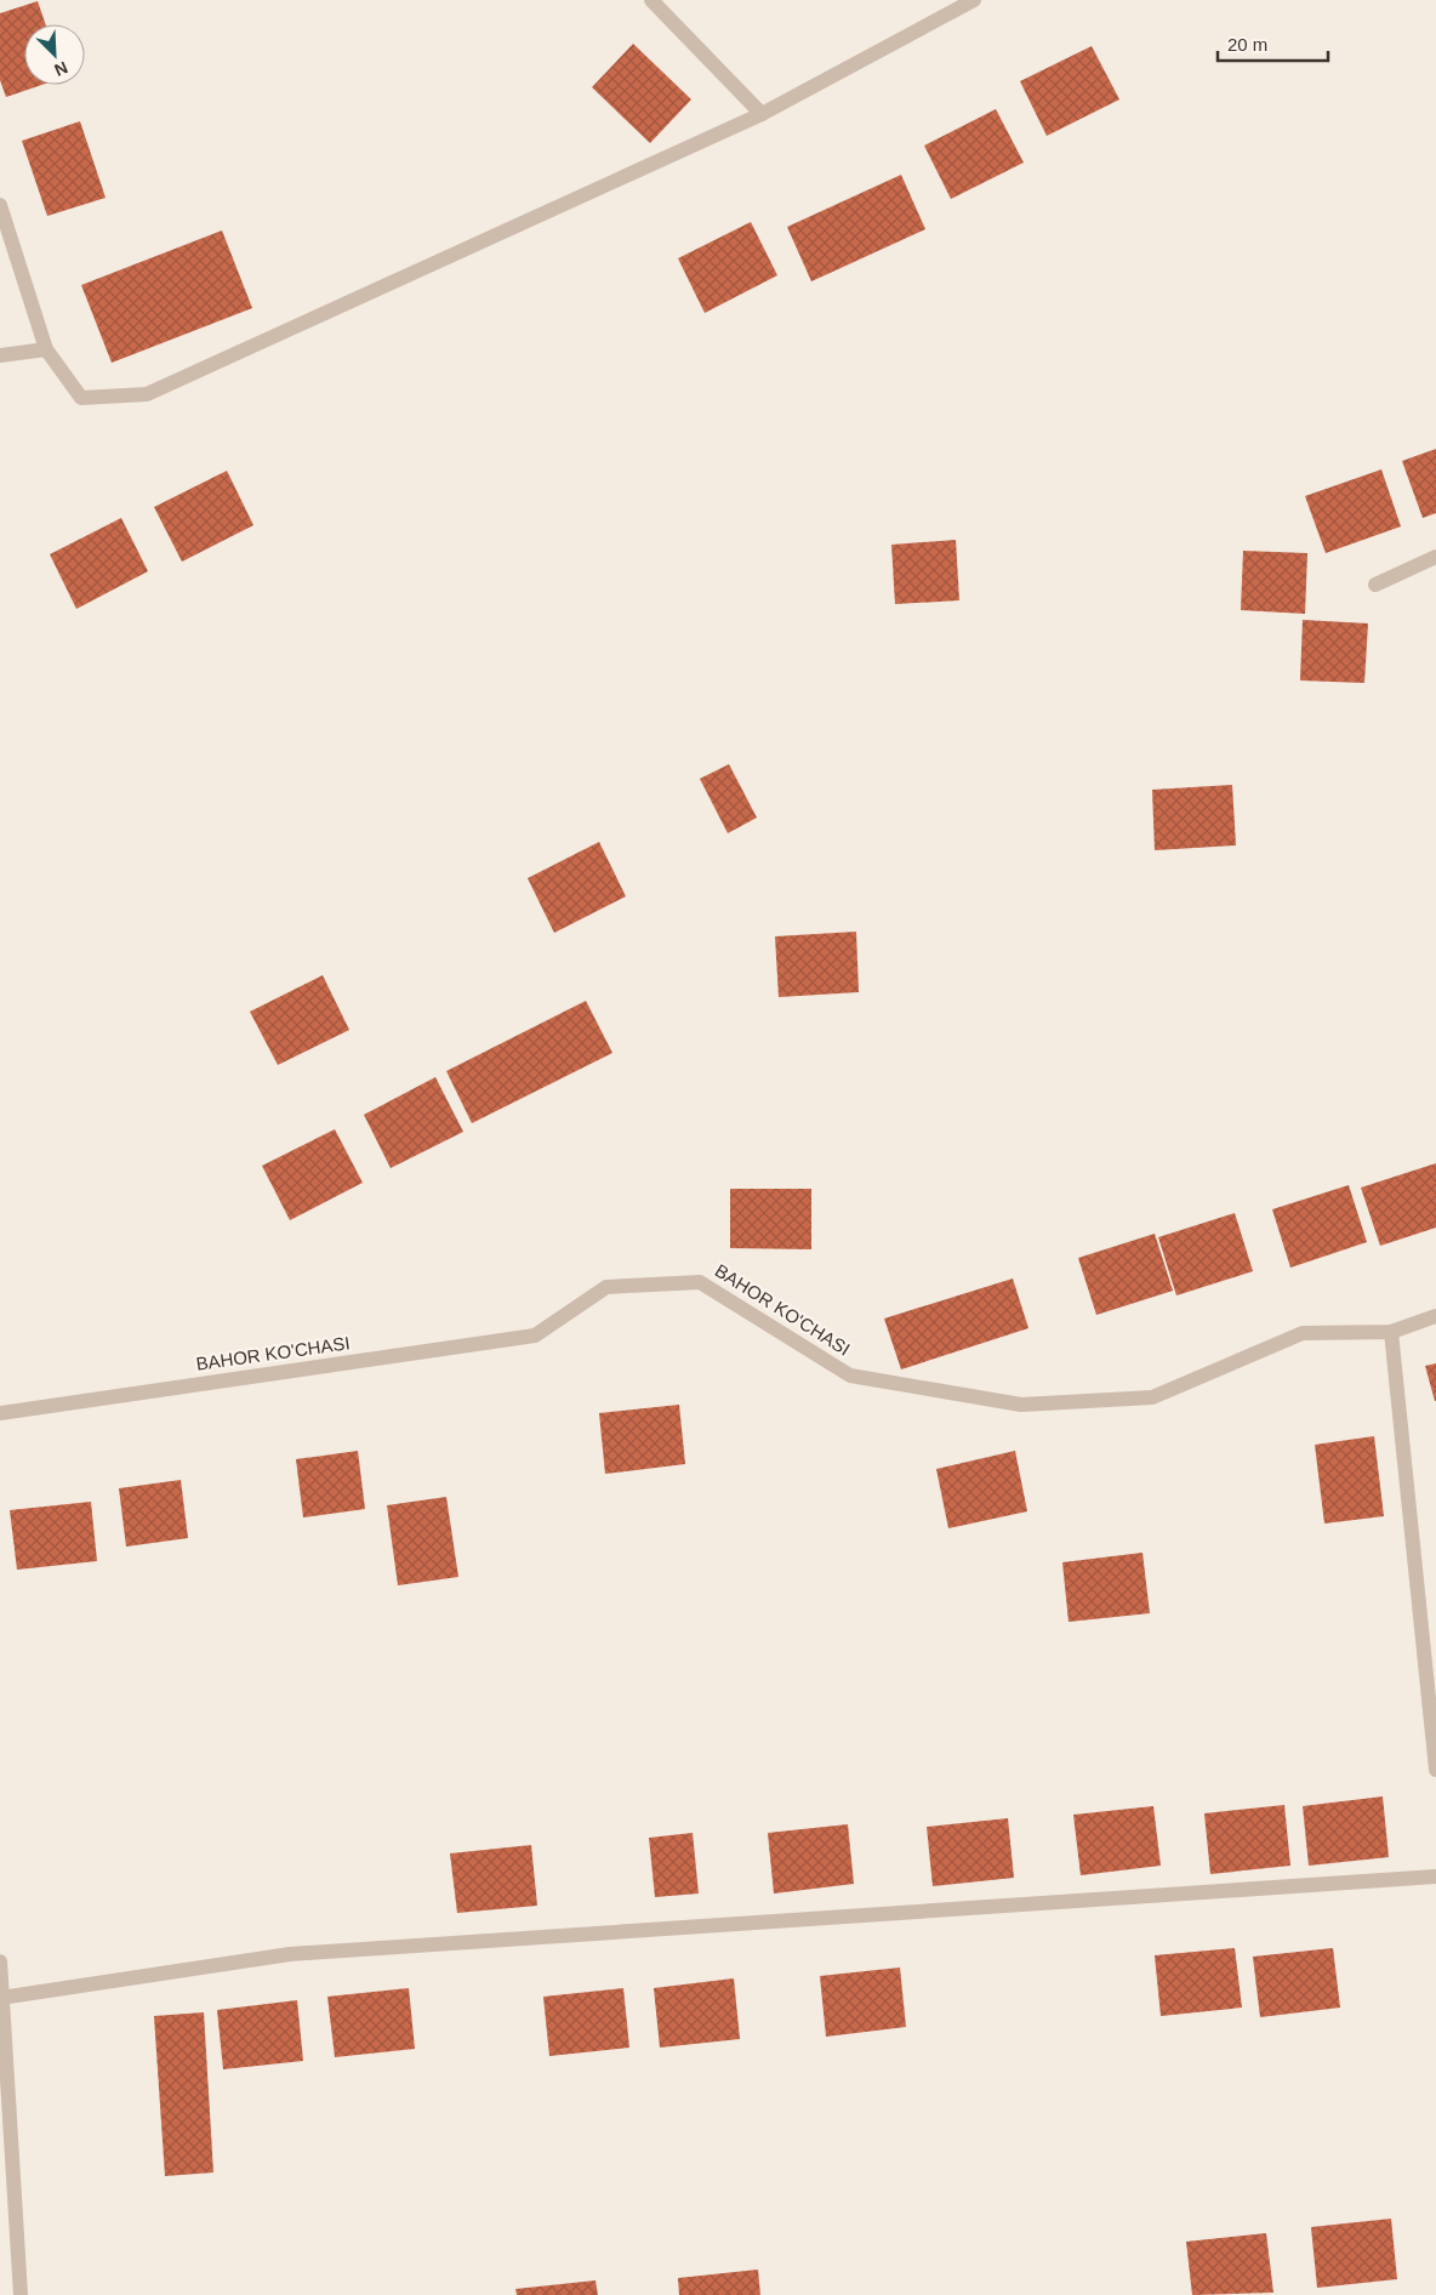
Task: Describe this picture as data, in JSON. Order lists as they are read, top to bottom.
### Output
{
  "streets": {
    "street": ["BAHOR KO'CHASI"]
  },
  "scale_bar": "20 m",
  "north": "bottom right"
}
